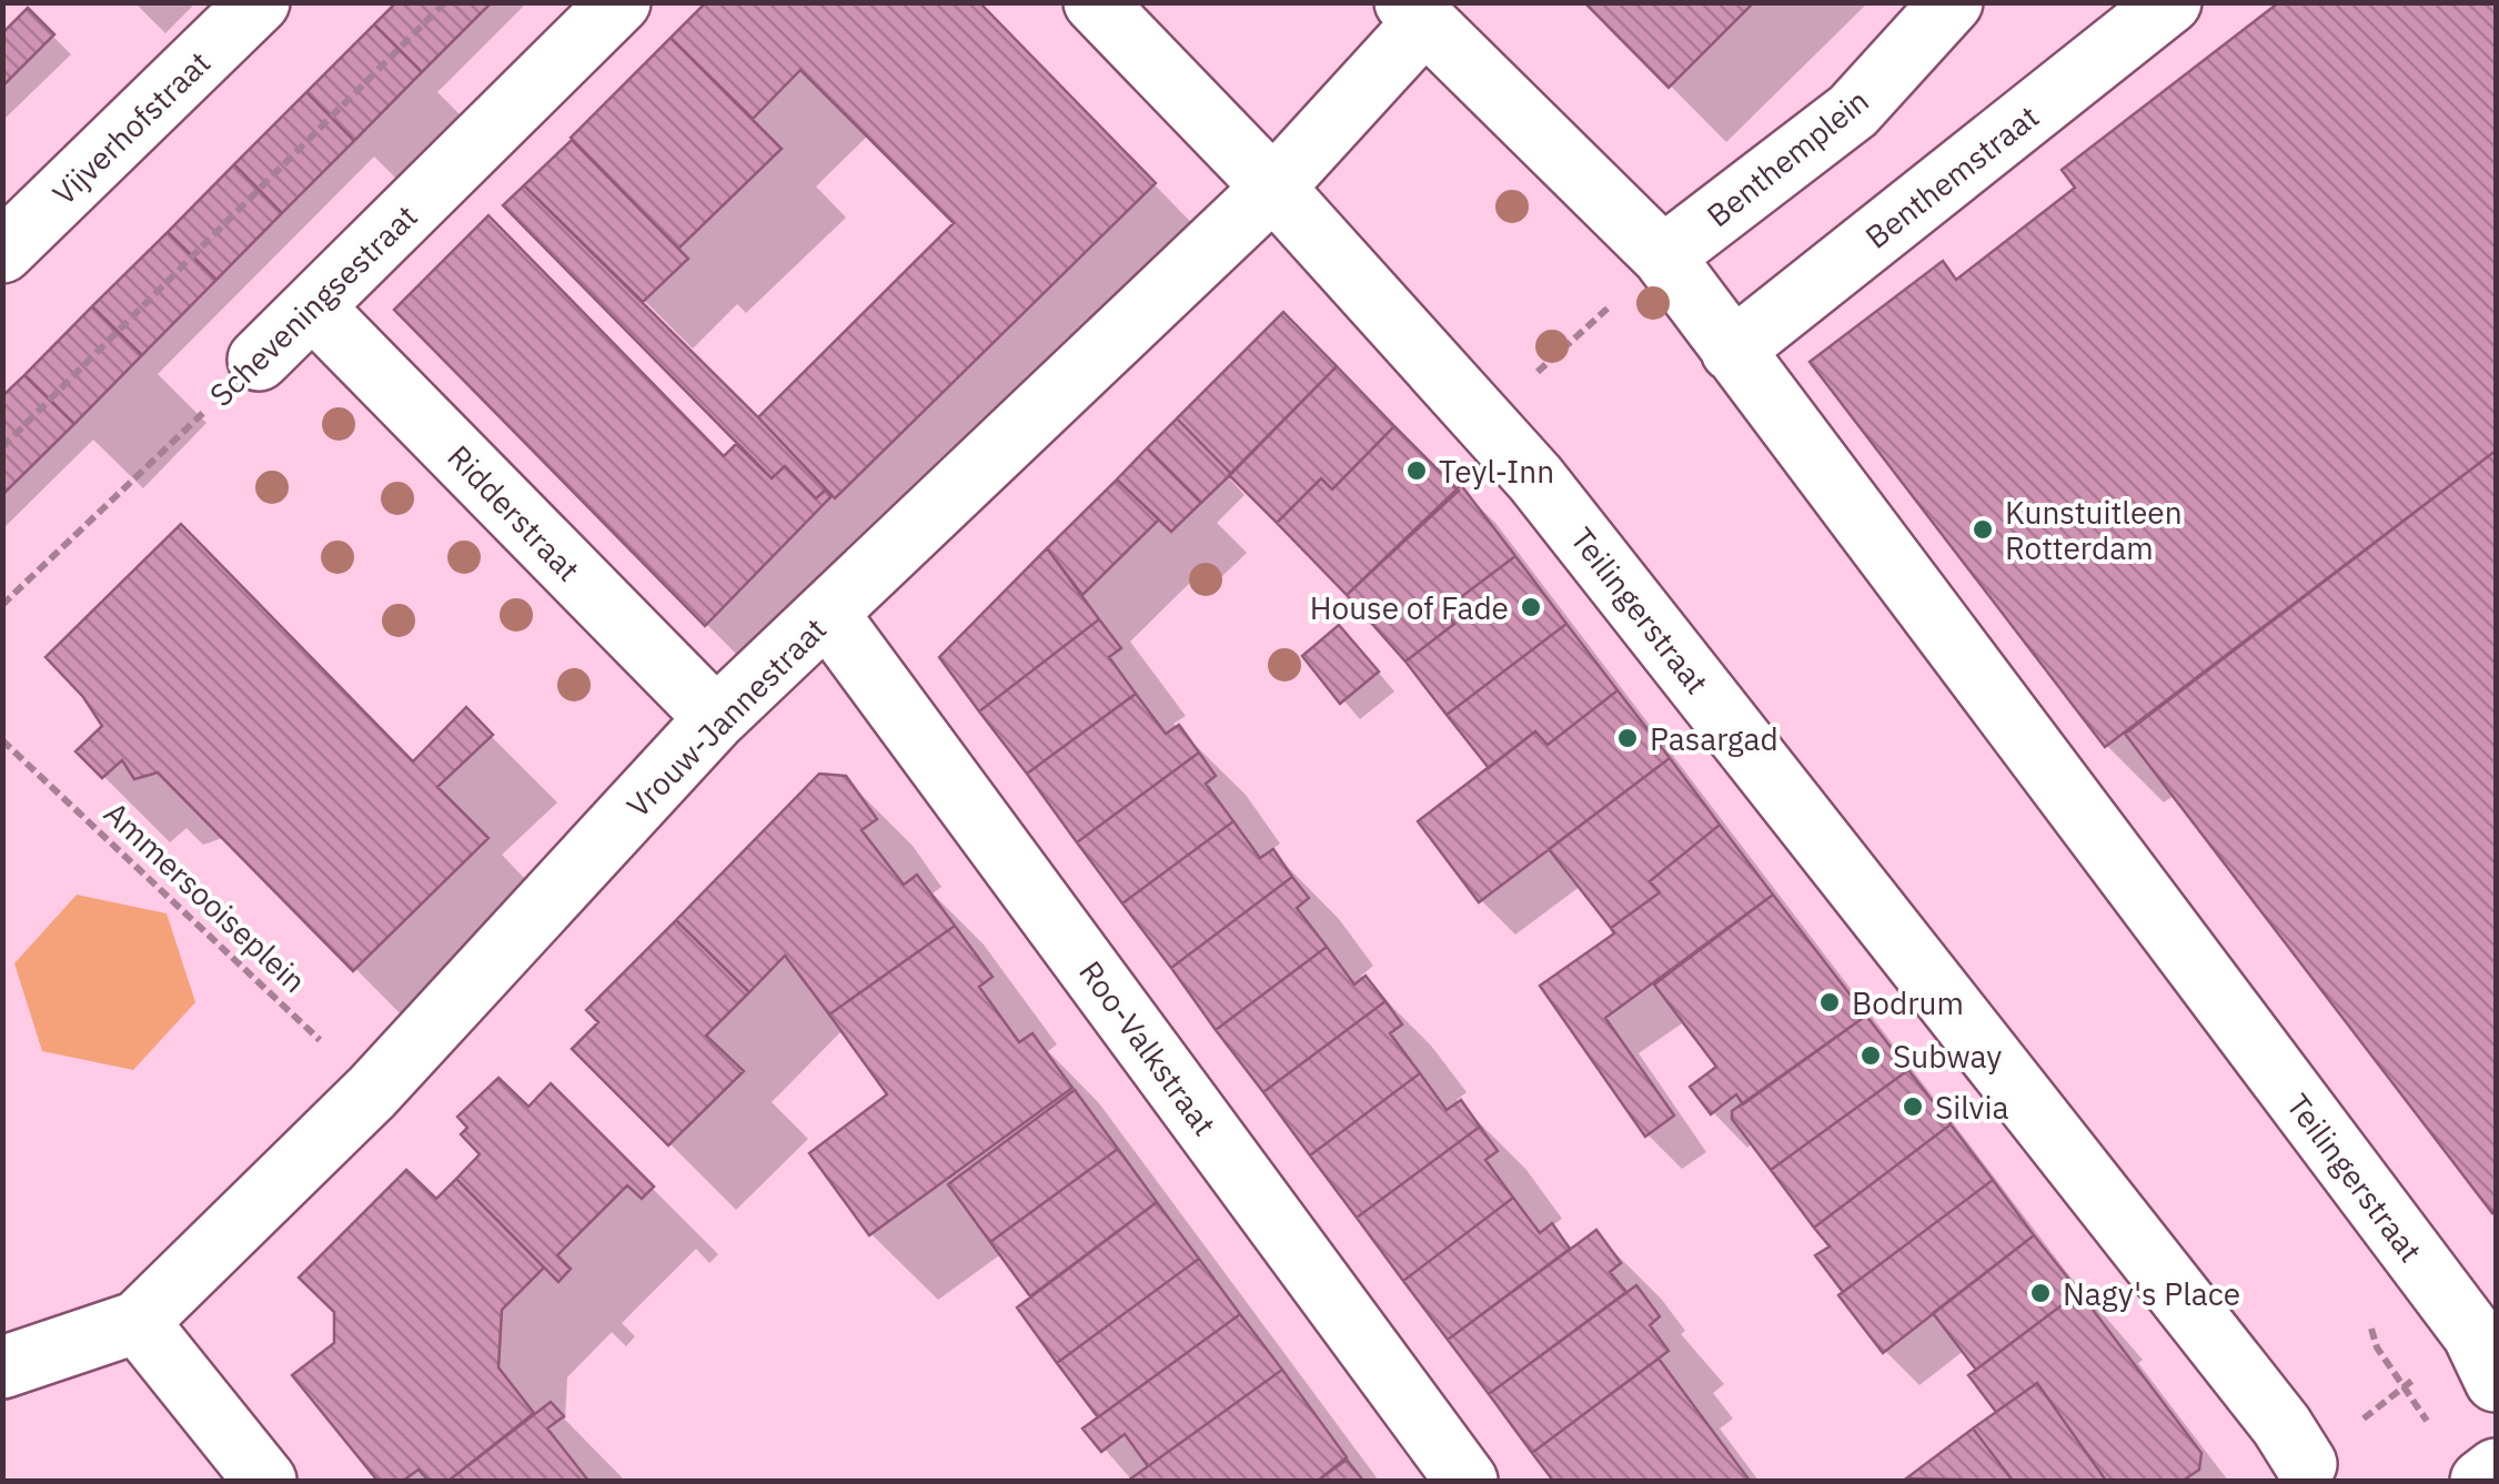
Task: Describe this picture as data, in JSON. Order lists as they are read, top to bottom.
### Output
{
  "streets": {
    "street": [
      "Vijverhofstraat",
      "Benthemplein",
      "Benthemstraat",
      "Scheveningsestraat",
      "Ridderstraat",
      "Teilingerstraat",
      "Vrouw-Jannestraat",
      "Roo-Valkstraat"
    ],
    "path": ["Ammersooiseplein"]
  },
  "crossings": [
    ["Benthemplein", "Teilingerstraat"],
    ["Benthemstraat", "Teilingerstraat"],
    ["Scheveningsestraat", "Ridderstraat"],
    ["Ridderstraat", "Vrouw-Jannestraat"],
    ["Teilingerstraat", "Vrouw-Jannestraat"],
    ["Vrouw-Jannestraat", "Ammersooiseplein"],
    ["Vrouw-Jannestraat", "Roo-Valkstraat"]
  ],
  "places": [
    "Teyl-Inn",
    "Kunstuitleen Rotterdam",
    "House of Fade",
    "Pasargad",
    "Bodrum",
    "Subway",
    "Silvia",
    "Nagy's Place"
  ]
}
